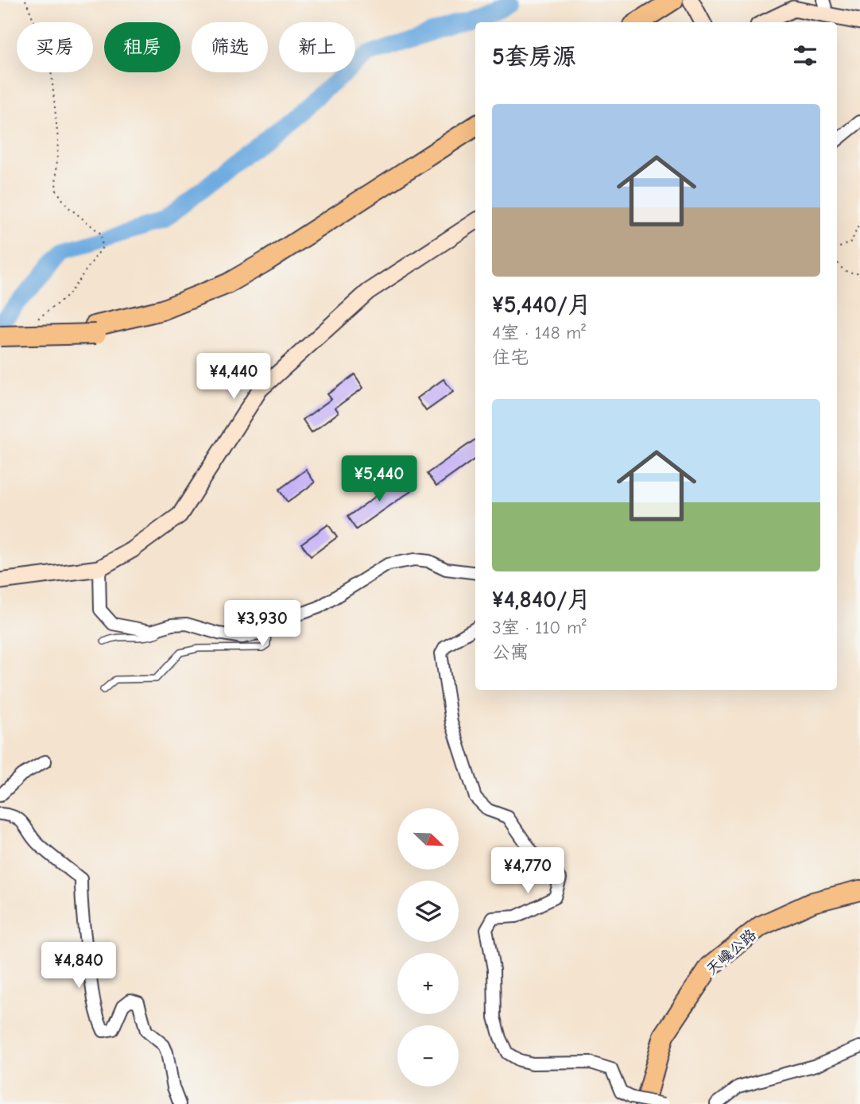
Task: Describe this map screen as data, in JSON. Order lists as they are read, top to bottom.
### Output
{
  "streets": {
    "highway": ["天巉公路"]
  },
  "north": "bottom right",
  "page": {
    "chip": [
      "买房",
      "租房",
      "筛选",
      "新上"
    ],
    "heading": "5套房源",
    "list": [
      {
        "name": "¥5,440/月",
        "note": "4室 · 148 m² · 住宅"
      },
      {
        "name": "¥4,840/月",
        "note": "3室 · 110 m² · 公寓"
      }
    ],
    "price": [
      "¥4,440",
      "¥5,440",
      "¥3,930",
      "¥4,770",
      "¥4,840"
    ],
    "map_buttons": ["+", "−"]
  }
}
